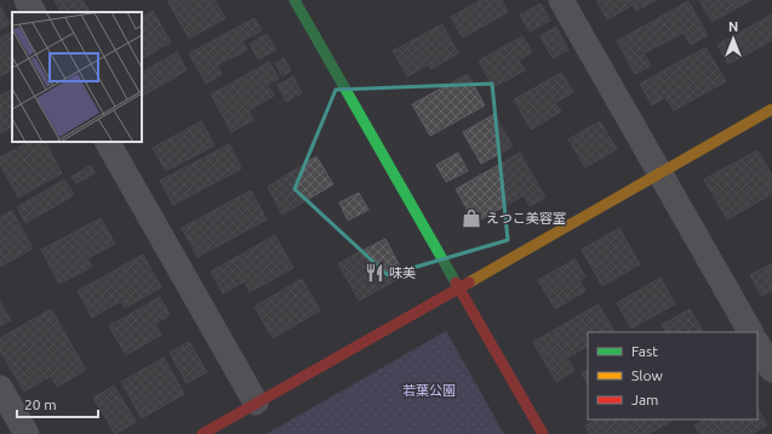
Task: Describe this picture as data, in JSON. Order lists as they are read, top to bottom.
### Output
{
  "parks": ["若葉公園"],
  "places": {
    "shop": ["えつこ美容室"],
    "restaurant": ["味美"]
  },
  "legend": ["Fast", "Slow", "Jam"],
  "scale_bar": "20 m",
  "north": "top"
}
